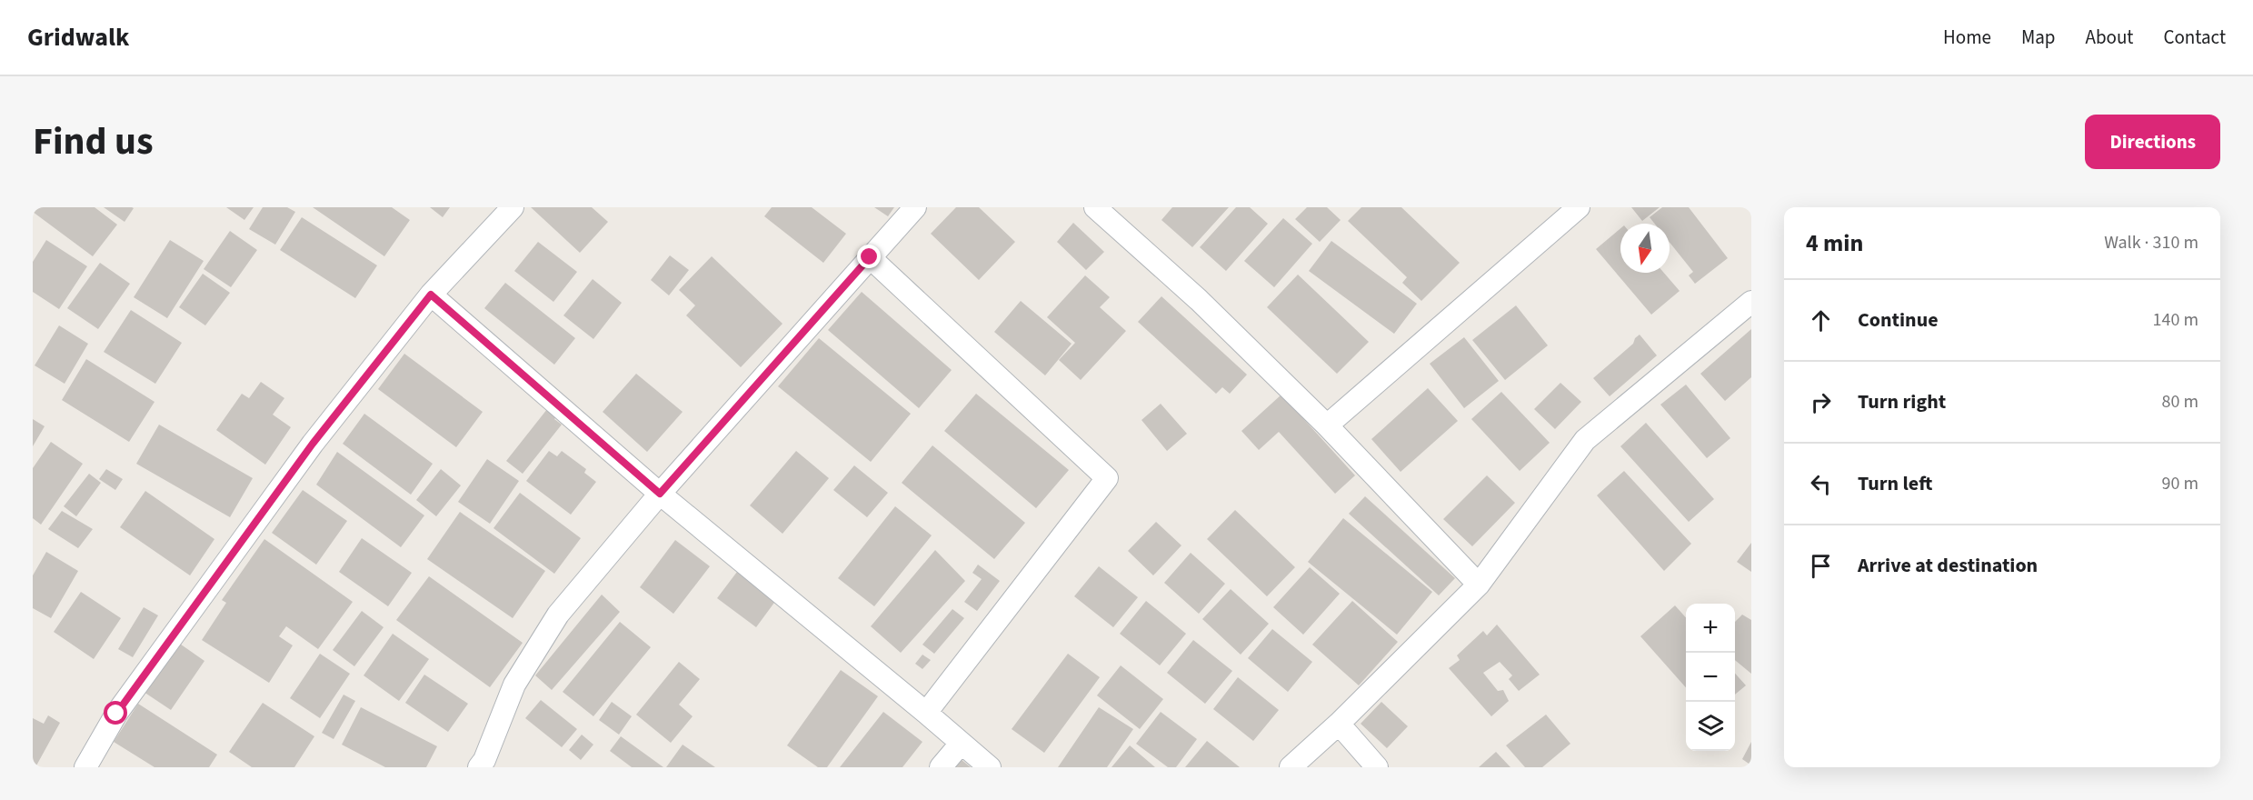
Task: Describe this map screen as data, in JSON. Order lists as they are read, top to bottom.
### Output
{
  "north": "bottom",
  "page": {
    "header": "Gridwalk",
    "nav": [
      "Home",
      "Map",
      "About",
      "Contact"
    ],
    "title": "Find us",
    "buttons": "Directions",
    "heading": ["4 min", "Walk · 310 m"],
    "list": [
      ["Continue", "140 m"],
      ["Turn right", "80 m"],
      ["Turn left", "90 m"],
      "Arrive at destination"
    ],
    "map_buttons": ["+", "−"]
  }
}
